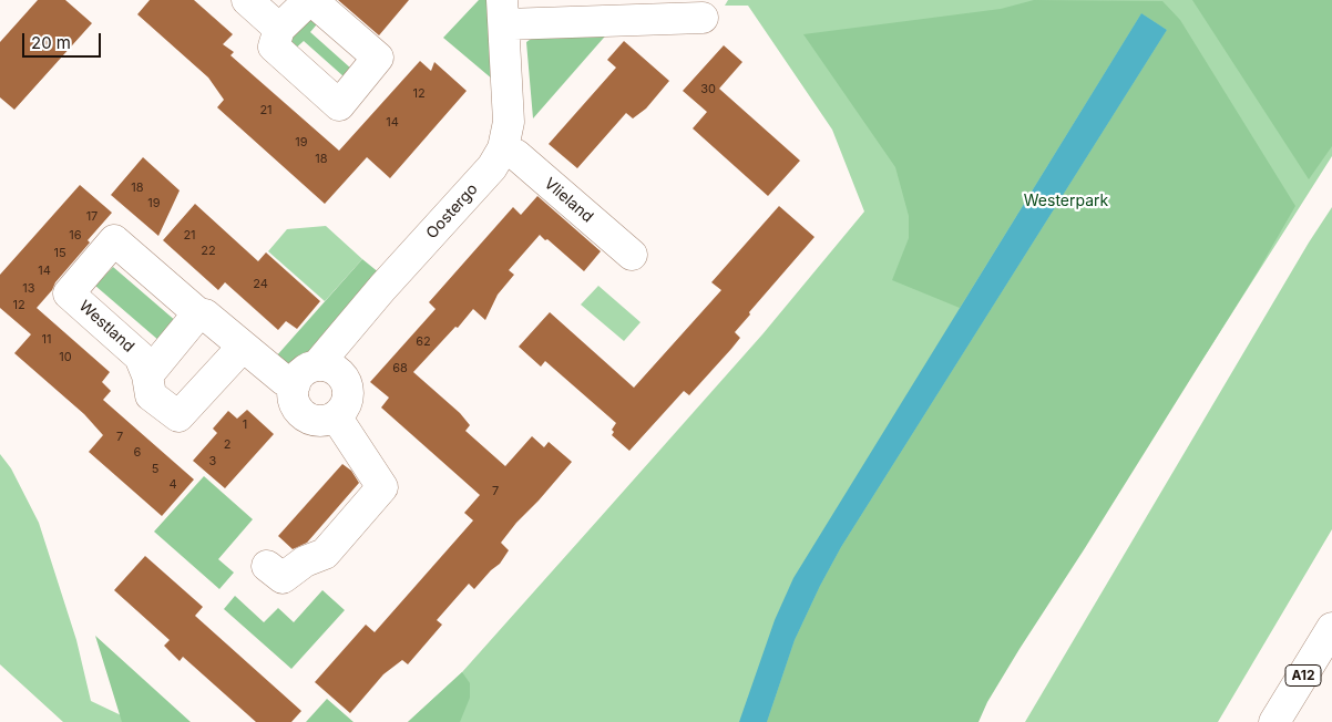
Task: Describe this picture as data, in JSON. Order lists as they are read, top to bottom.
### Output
{
  "streets": {
    "main road": [
      "Vlieland",
      "Oostergo",
      "Westland",
      "A12"
    ]
  },
  "crossings": [
    ["Vlieland", "Oostergo"],
    ["Oostergo", "Westland"]
  ],
  "parks": ["Westerpark"],
  "house_numbers": [
    "30",
    "12",
    "21",
    "14",
    "19",
    "18",
    "18",
    "19",
    "17",
    "16",
    "21",
    "22",
    "15",
    "14",
    "24",
    "13",
    "12",
    "11",
    "62",
    "10",
    "68",
    "1",
    "7",
    "2",
    "6",
    "3",
    "5",
    "4",
    "7"
  ],
  "scale_bar": "20 m"
}
